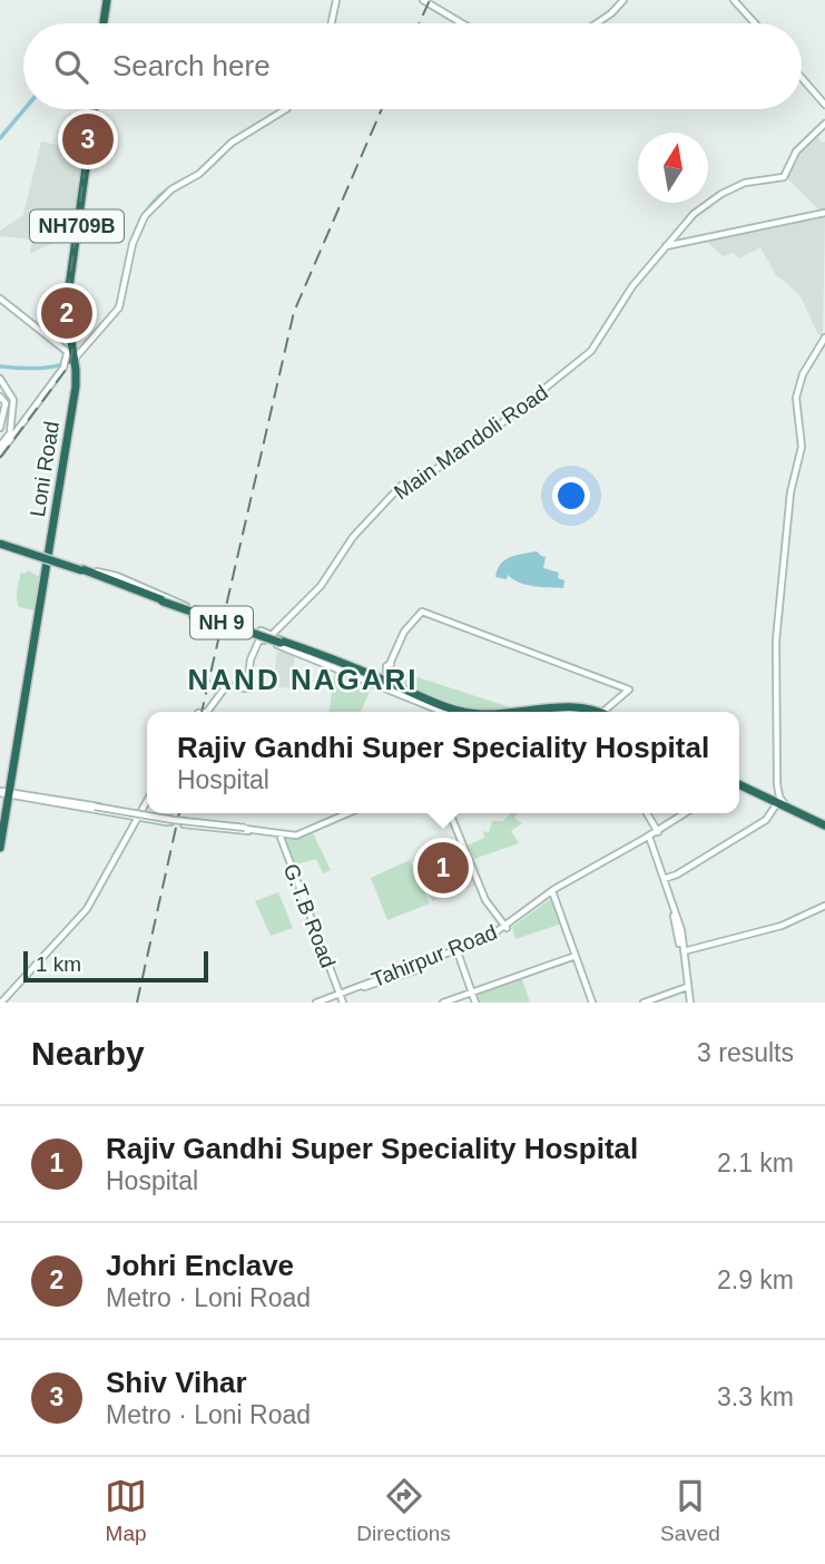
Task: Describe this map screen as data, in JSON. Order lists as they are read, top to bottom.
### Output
{
  "streets": {
    "highway": ["NH709B", "Loni Road", "NH 9"],
    "street": ["Main Mandoli Road", "G.T.B Road", "Tahirpur Road"]
  },
  "crossings": [
    ["Main Mandoli Road", "NH 9"],
    ["G.T.B Road", "Tahirpur Road"]
  ],
  "districts": ["NAND NAGARI"],
  "scale_bar": "1 km",
  "north": "top",
  "page": {
    "search": "Search here",
    "pins": ["3", "2", "1"],
    "popup": ["Rajiv Gandhi Super Speciality Hospital", "Hospital"],
    "scale": "1 km",
    "heading": ["Nearby", "3 results"],
    "list": [
      {
        "mark": "1",
        "name": "Rajiv Gandhi Super Speciality Hospital",
        "note": "Hospital",
        "value": "2.1 km"
      },
      {
        "mark": "2",
        "name": "Johri Enclave",
        "note": "Metro · Loni Road",
        "value": "2.9 km"
      },
      {
        "mark": "3",
        "name": "Shiv Vihar",
        "note": "Metro · Loni Road",
        "value": "3.3 km"
      }
    ],
    "nav": ["Map", "Directions", "Saved"]
  }
}
